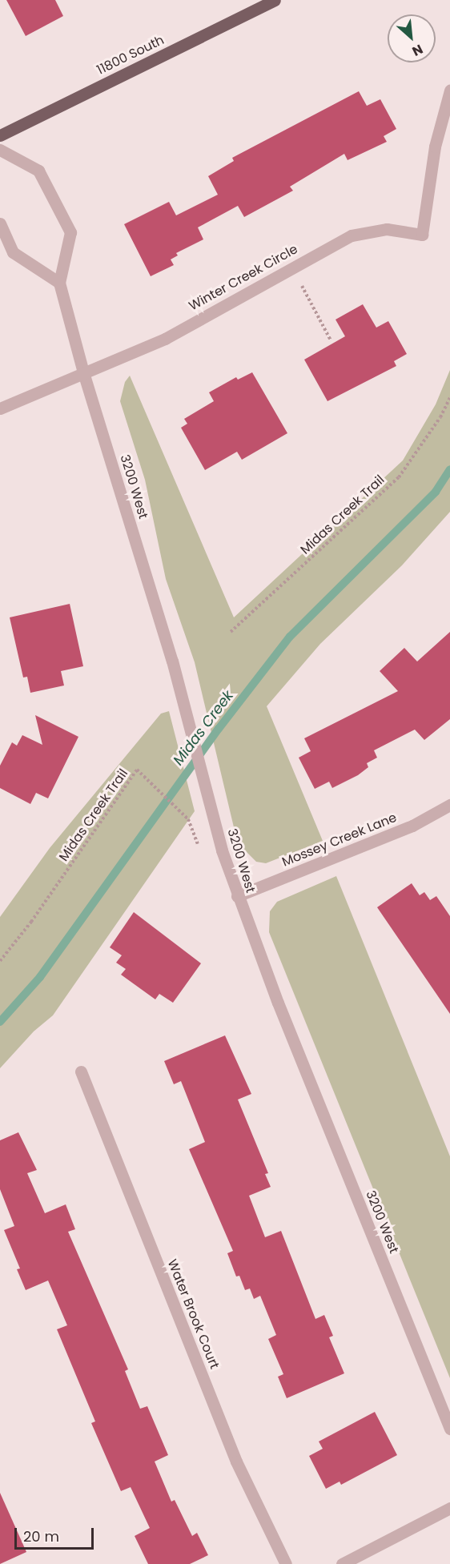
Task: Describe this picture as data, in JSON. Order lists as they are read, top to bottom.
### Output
{
  "streets": {
    "main road": ["11800 South"],
    "street": [
      "Winter Creek Circle",
      "3200 West",
      "Mossey Creek Lane",
      "Water Brook Court"
    ],
    "path": ["Midas Creek Trail"]
  },
  "crossings": [
    ["Winter Creek Circle", "3200 West"],
    ["3200 West", "Mossey Creek Lane"]
  ],
  "water": ["Midas Creek"],
  "scale_bar": "20 m",
  "north": "bottom right"
}
